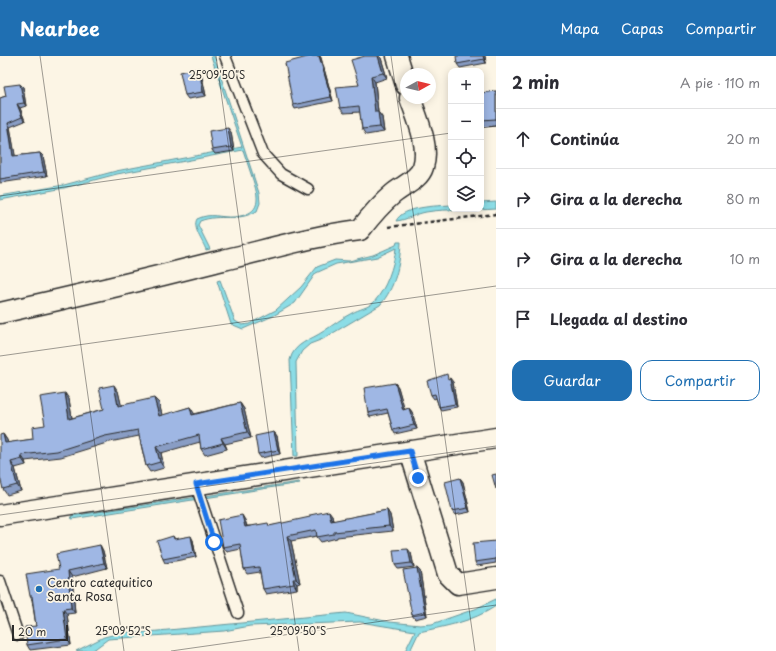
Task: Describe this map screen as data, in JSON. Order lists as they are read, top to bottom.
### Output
{
  "places": ["Centro catequitico Santa Rosa"],
  "scale_bar": "20 m",
  "north": "right",
  "page": {
    "header": "Nearbee",
    "nav": ["Mapa", "Capas", "Compartir"],
    "heading": ["2 min", "A pie · 110 m"],
    "map_buttons": ["+", "−"],
    "list": [
      ["Continúa", "20 m"],
      ["Gira a la derecha", "80 m"],
      ["Gira a la derecha", "10 m"],
      "Llegada al destino"
    ],
    "buttons": ["Guardar", "Compartir"],
    "scale": "20 m"
  },
  "coordinates": ["25°09'50\"S", "25°09'52\"S"]
}
